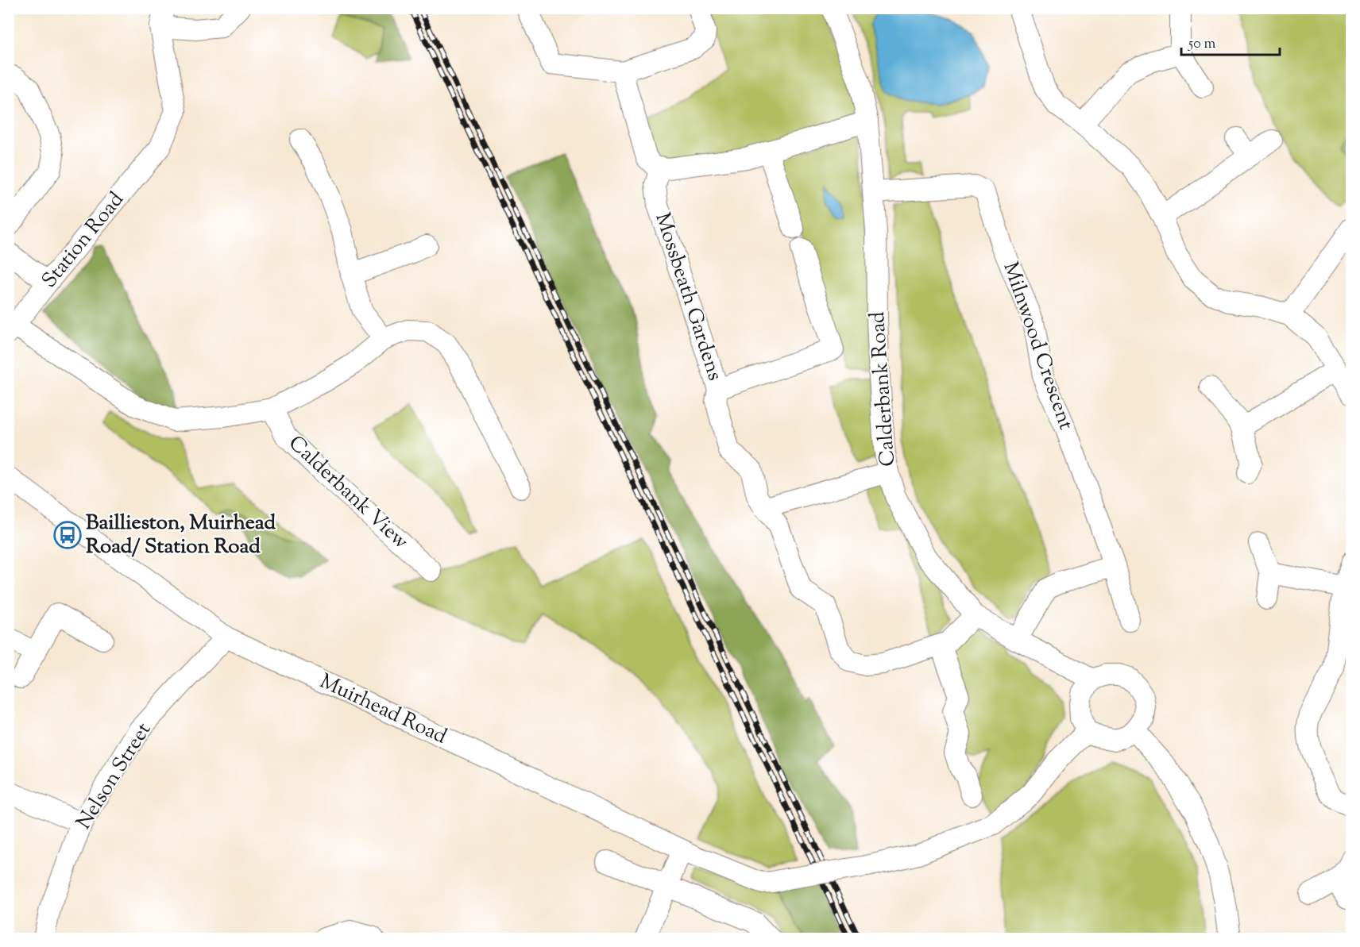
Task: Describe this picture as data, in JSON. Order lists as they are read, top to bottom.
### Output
{
  "streets": {
    "street": [
      "Station Road",
      "Mossbeath Gardens",
      "Milnwood Crescent",
      "Calderbank Road",
      "Calderbank View",
      "Muirhead Road",
      "Nelson Street"
    ]
  },
  "crossings": [
    ["Mossbeath Gardens", "Calderbank Road"],
    ["Milnwood Crescent", "Calderbank Road"],
    ["Calderbank Road", "Muirhead Road"],
    ["Muirhead Road", "Nelson Street"]
  ],
  "places": {
    "bus stop": ["Baillieston, Muirhead Road/ Station Road"]
  },
  "scale_bar": "50 m"
}
